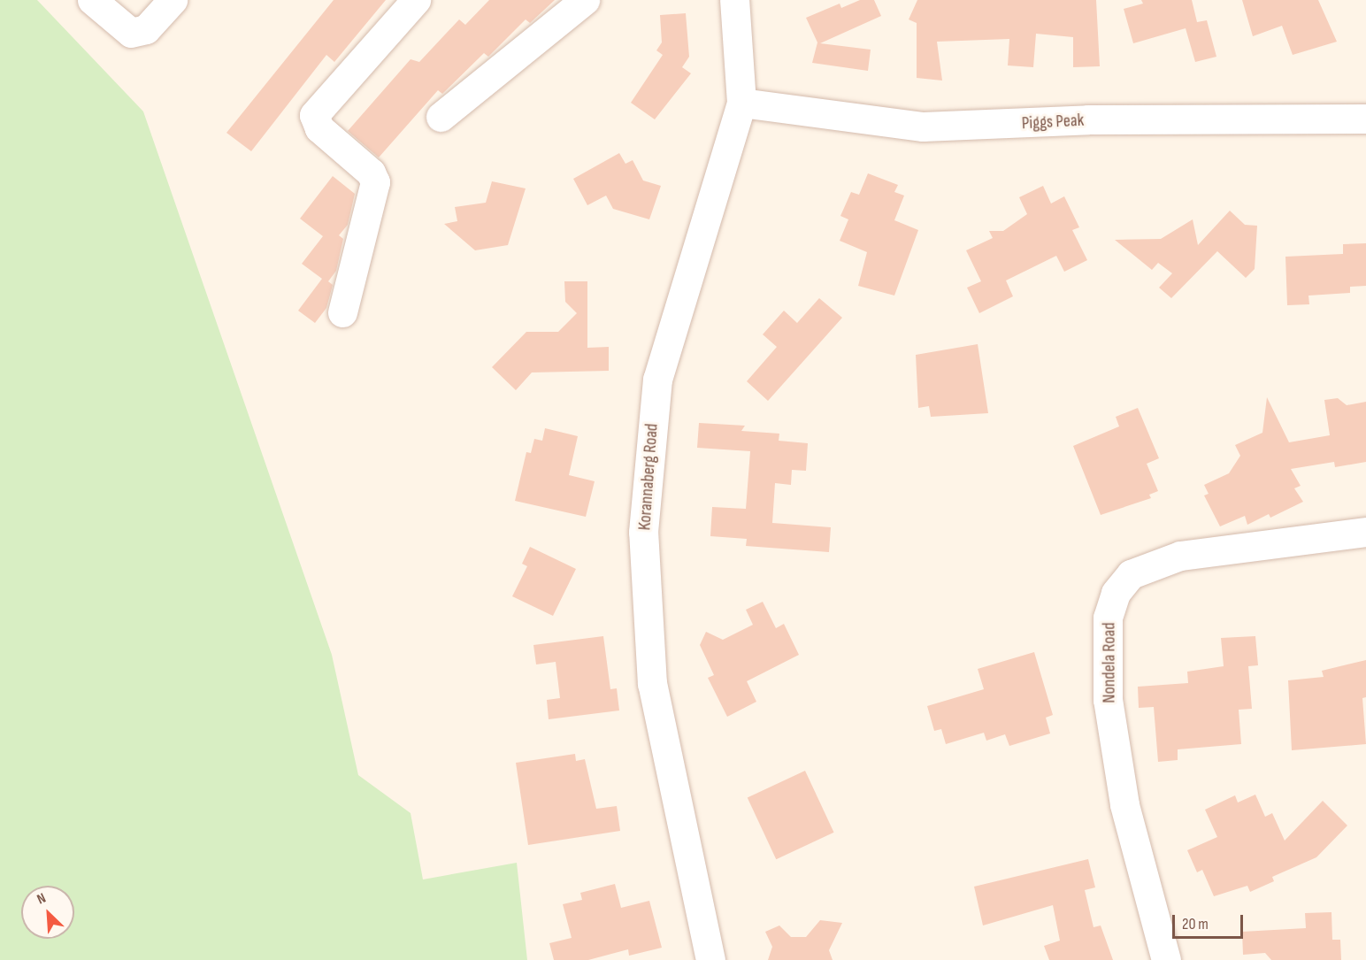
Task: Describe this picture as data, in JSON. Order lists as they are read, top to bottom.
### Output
{
  "streets": {
    "street": ["Piggs Peak", "Korannaberg Road", "Nondela Road"]
  },
  "crossings": [
    ["Piggs Peak", "Korannaberg Road"]
  ],
  "scale_bar": "20 m",
  "north": "top left"
}
